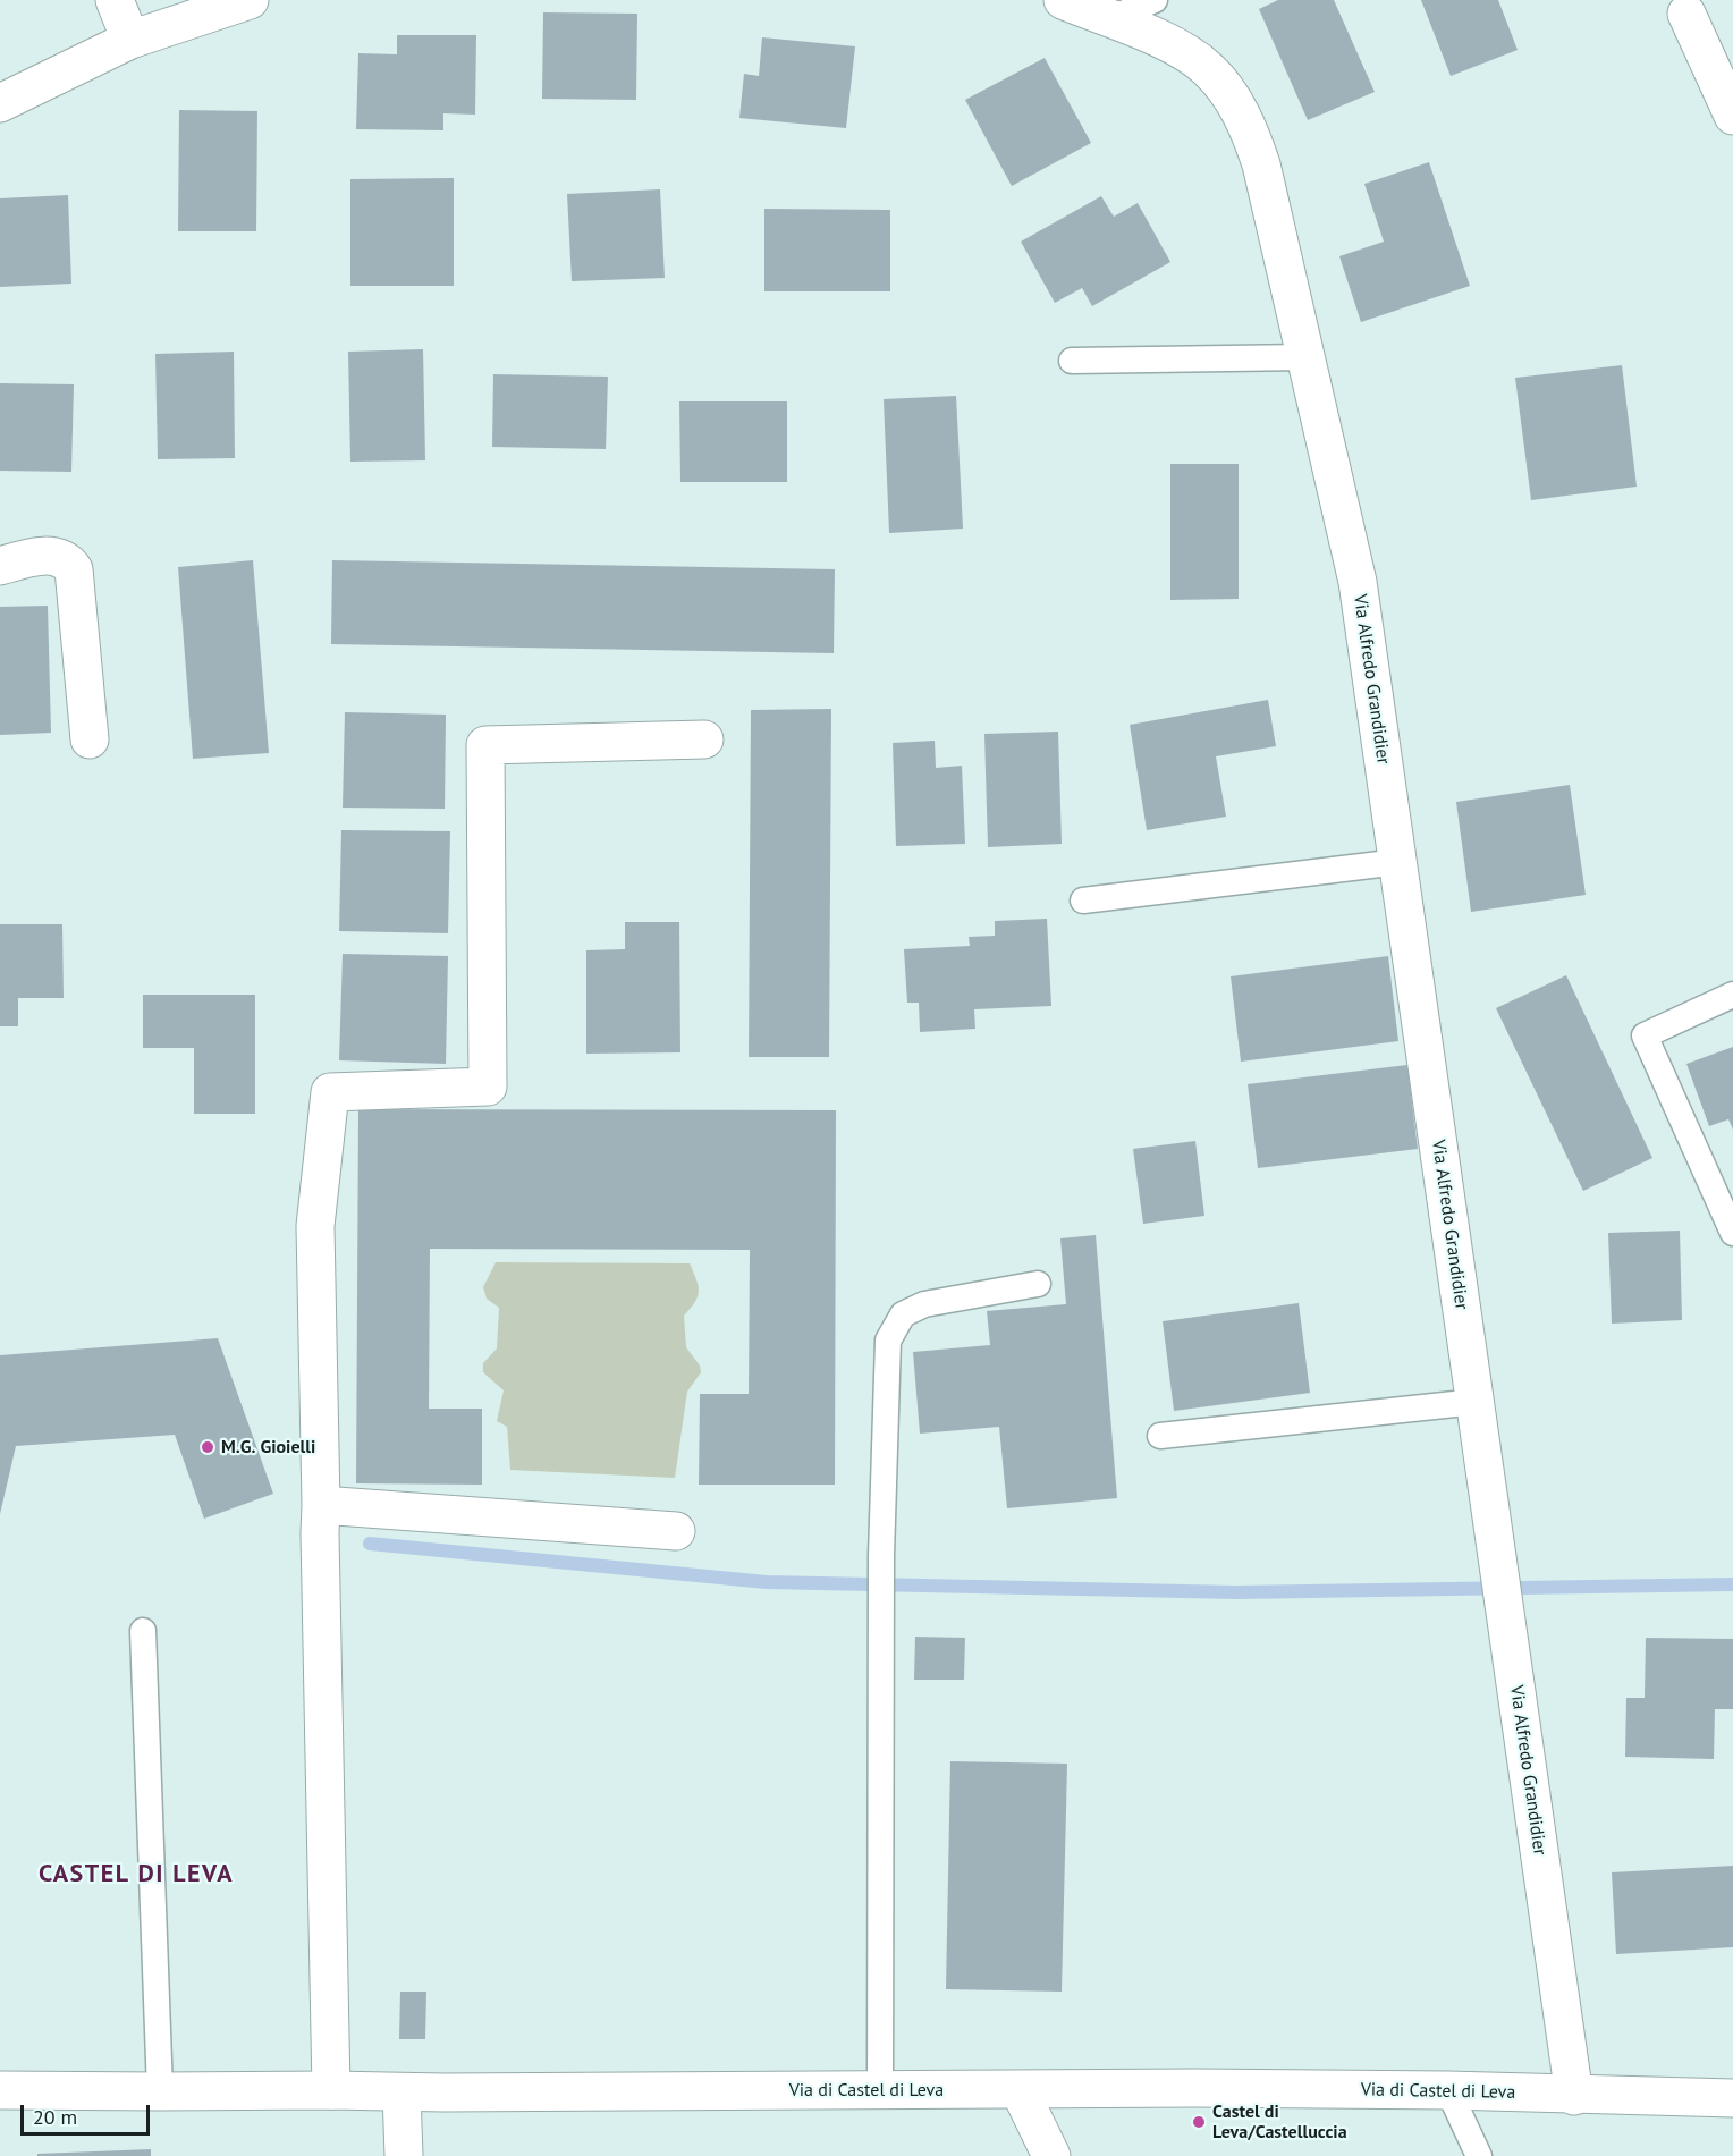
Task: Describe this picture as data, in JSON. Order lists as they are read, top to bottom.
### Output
{
  "streets": {
    "street": ["Via Alfredo Grandidier", "Via di Castel di Leva"]
  },
  "crossings": [
    ["Via Alfredo Grandidier", "Via di Castel di Leva"]
  ],
  "districts": ["CASTEL DI LEVA"],
  "places": ["M.G. Gioielli", "Castel di Leva/Castelluccia"],
  "scale_bar": "20 m"
}
